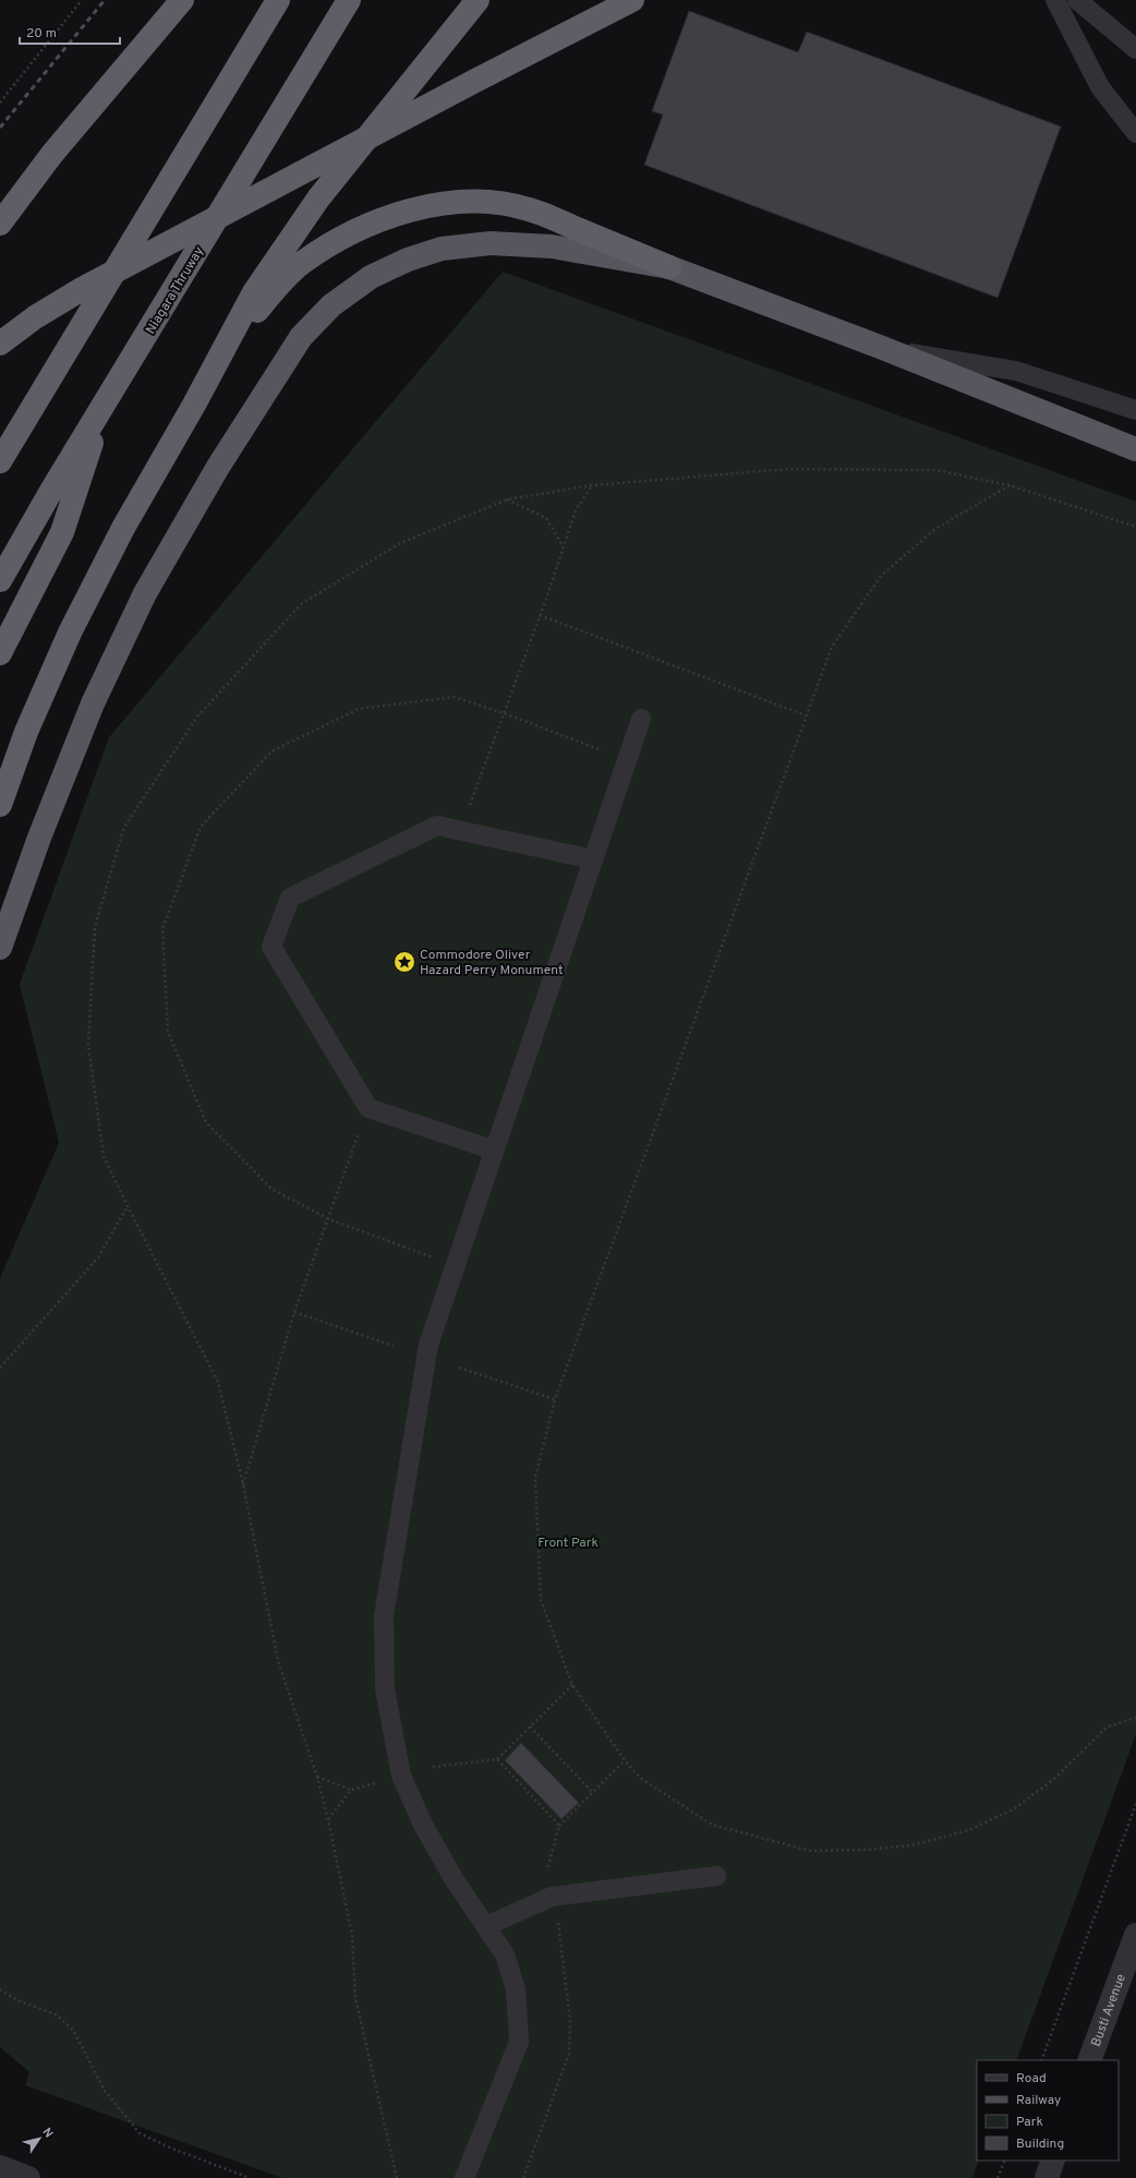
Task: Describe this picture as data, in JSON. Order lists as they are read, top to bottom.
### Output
{
  "streets": {
    "highway": ["Niagara Thruway"],
    "street": ["Busti Avenue"]
  },
  "parks": ["Front Park"],
  "places": {
    "place": ["Commodore Oliver Hazard Perry Monument"]
  },
  "legend": [
    "Road",
    "Railway",
    "Park",
    "Building"
  ],
  "scale_bar": "20 m",
  "north": "top right"
}
